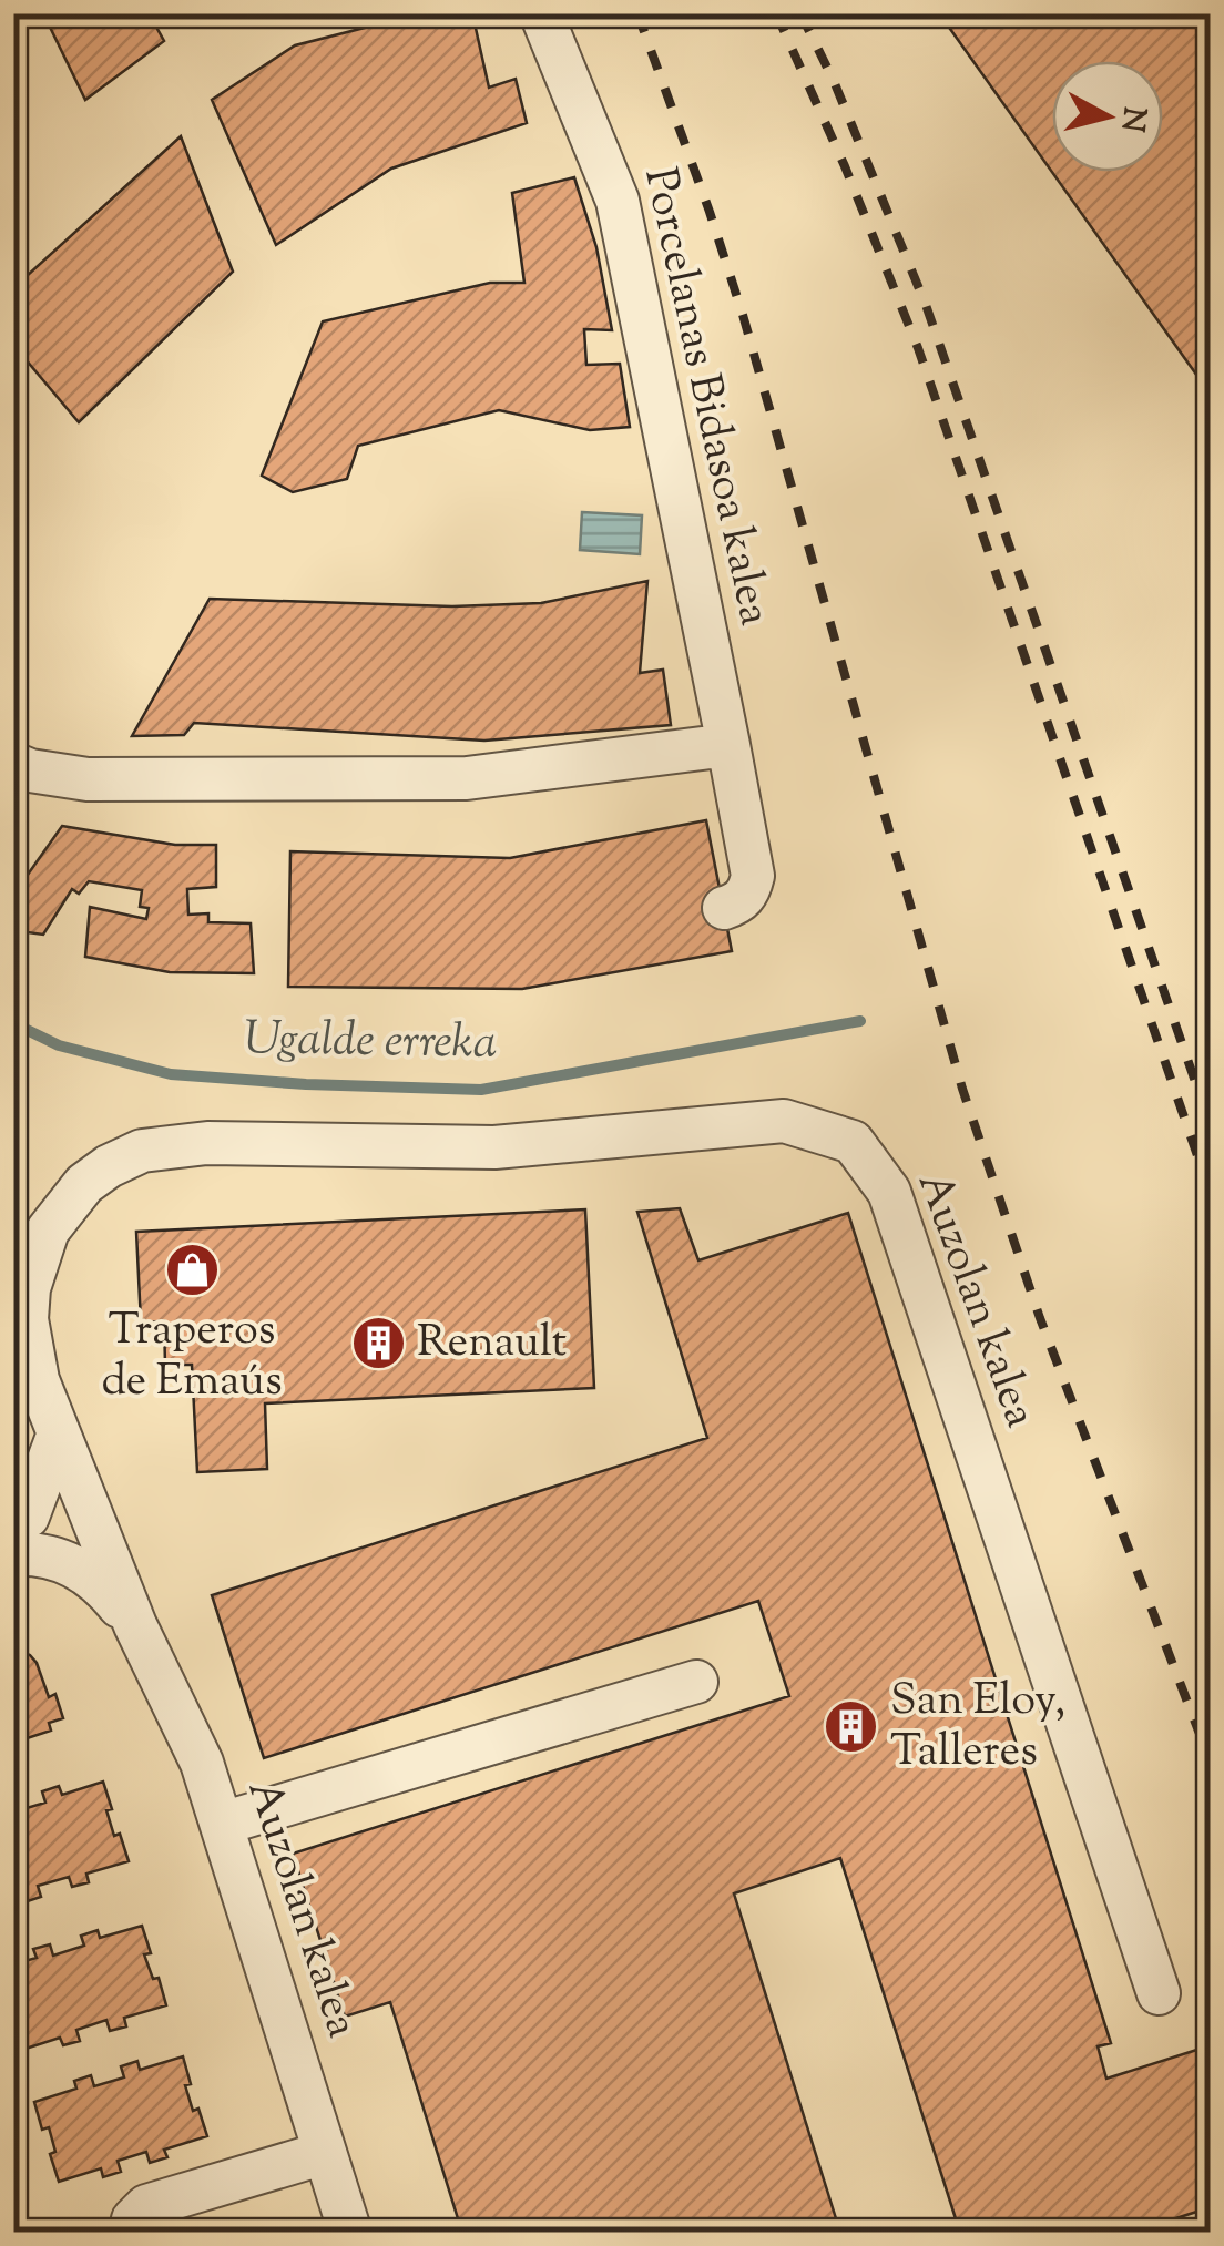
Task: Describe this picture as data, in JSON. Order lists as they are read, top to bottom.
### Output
{
  "streets": {
    "street": ["Porcelanas Bidasoa kalea", "Auzolan kalea"]
  },
  "water": ["Ugalde erreka"],
  "places": {
    "shop": ["Traperos de Emaús"],
    "building": ["Renault", "San Eloy, Talleres"]
  },
  "north": "right"
}
